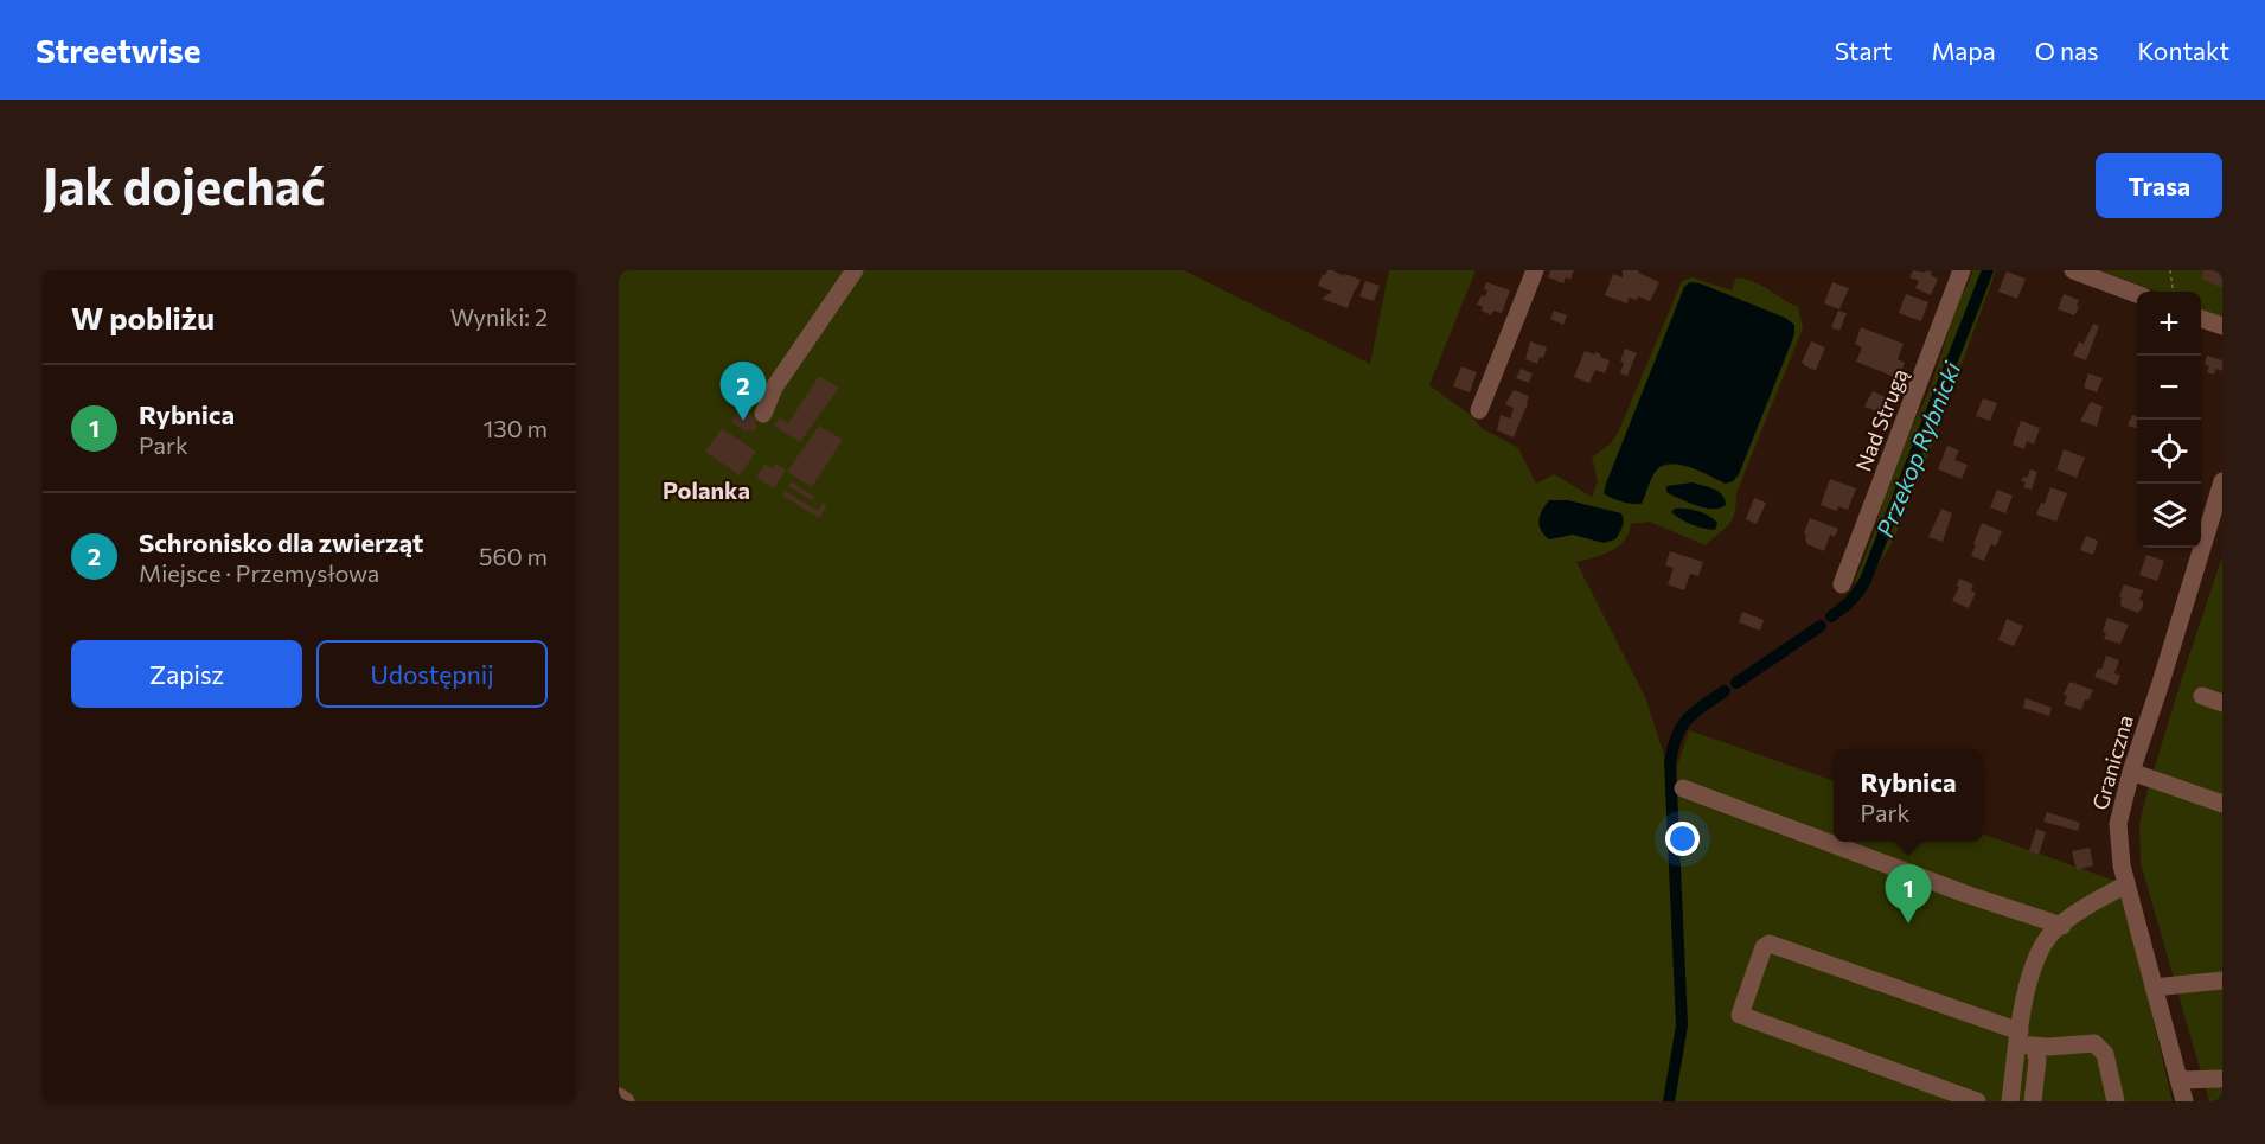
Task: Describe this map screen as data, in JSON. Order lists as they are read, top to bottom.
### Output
{
  "streets": {
    "street": ["Nad Strugą", "Graniczna"]
  },
  "districts": ["Polanka"],
  "water": ["Przekop Rybnicki"],
  "page": {
    "header": "Streetwise",
    "nav": [
      "Start",
      "Mapa",
      "O nas",
      "Kontakt"
    ],
    "buttons": [
      "Trasa",
      ["Zapisz", "Udostępnij"]
    ],
    "title": "Jak dojechać",
    "heading": ["W pobliżu", "Wyniki: 2"],
    "map_buttons": ["+", "−"],
    "pins": ["2", "1"],
    "list": [
      {
        "mark": "1",
        "name": "Rybnica",
        "note": "Park",
        "value": "130 m"
      },
      {
        "mark": "2",
        "name": "Schronisko dla zwierząt",
        "note": "Miejsce · Przemysłowa",
        "value": "560 m"
      }
    ],
    "popup": ["Rybnica", "Park"]
  }
}
